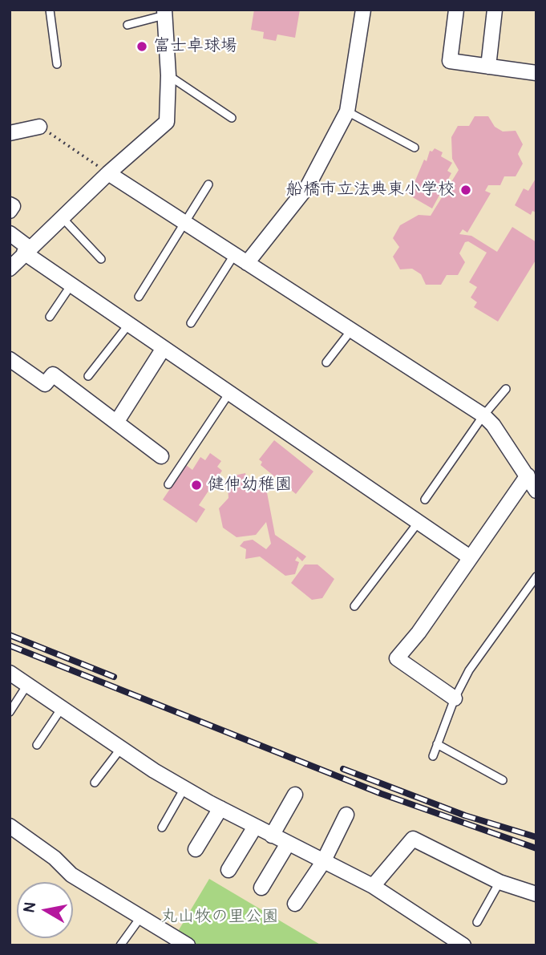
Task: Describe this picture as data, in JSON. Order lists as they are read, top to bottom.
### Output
{
  "parks": ["丸山牧の里公園"],
  "places": ["富士卓球場", "船橋市立法典東小学校", "健伸幼稚園"],
  "north": "left"
}
